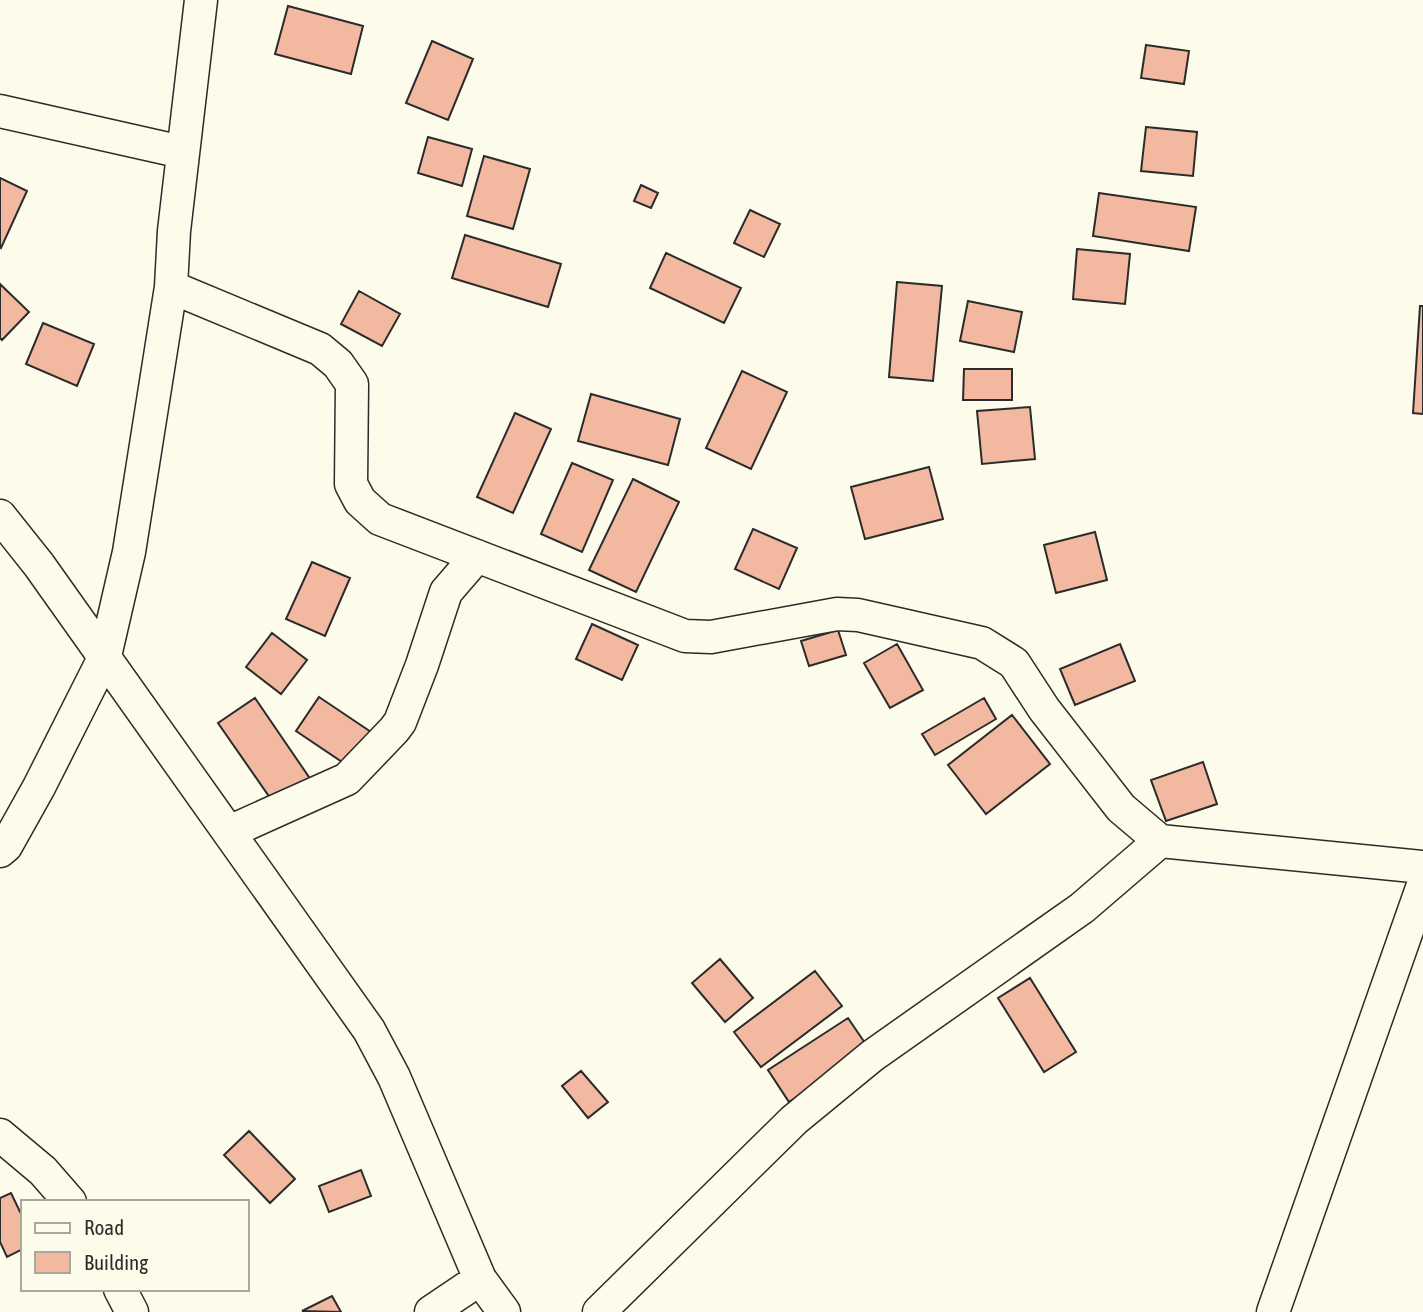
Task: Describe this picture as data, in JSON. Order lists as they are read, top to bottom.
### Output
{
  "legend": ["Road", "Building"]
}
